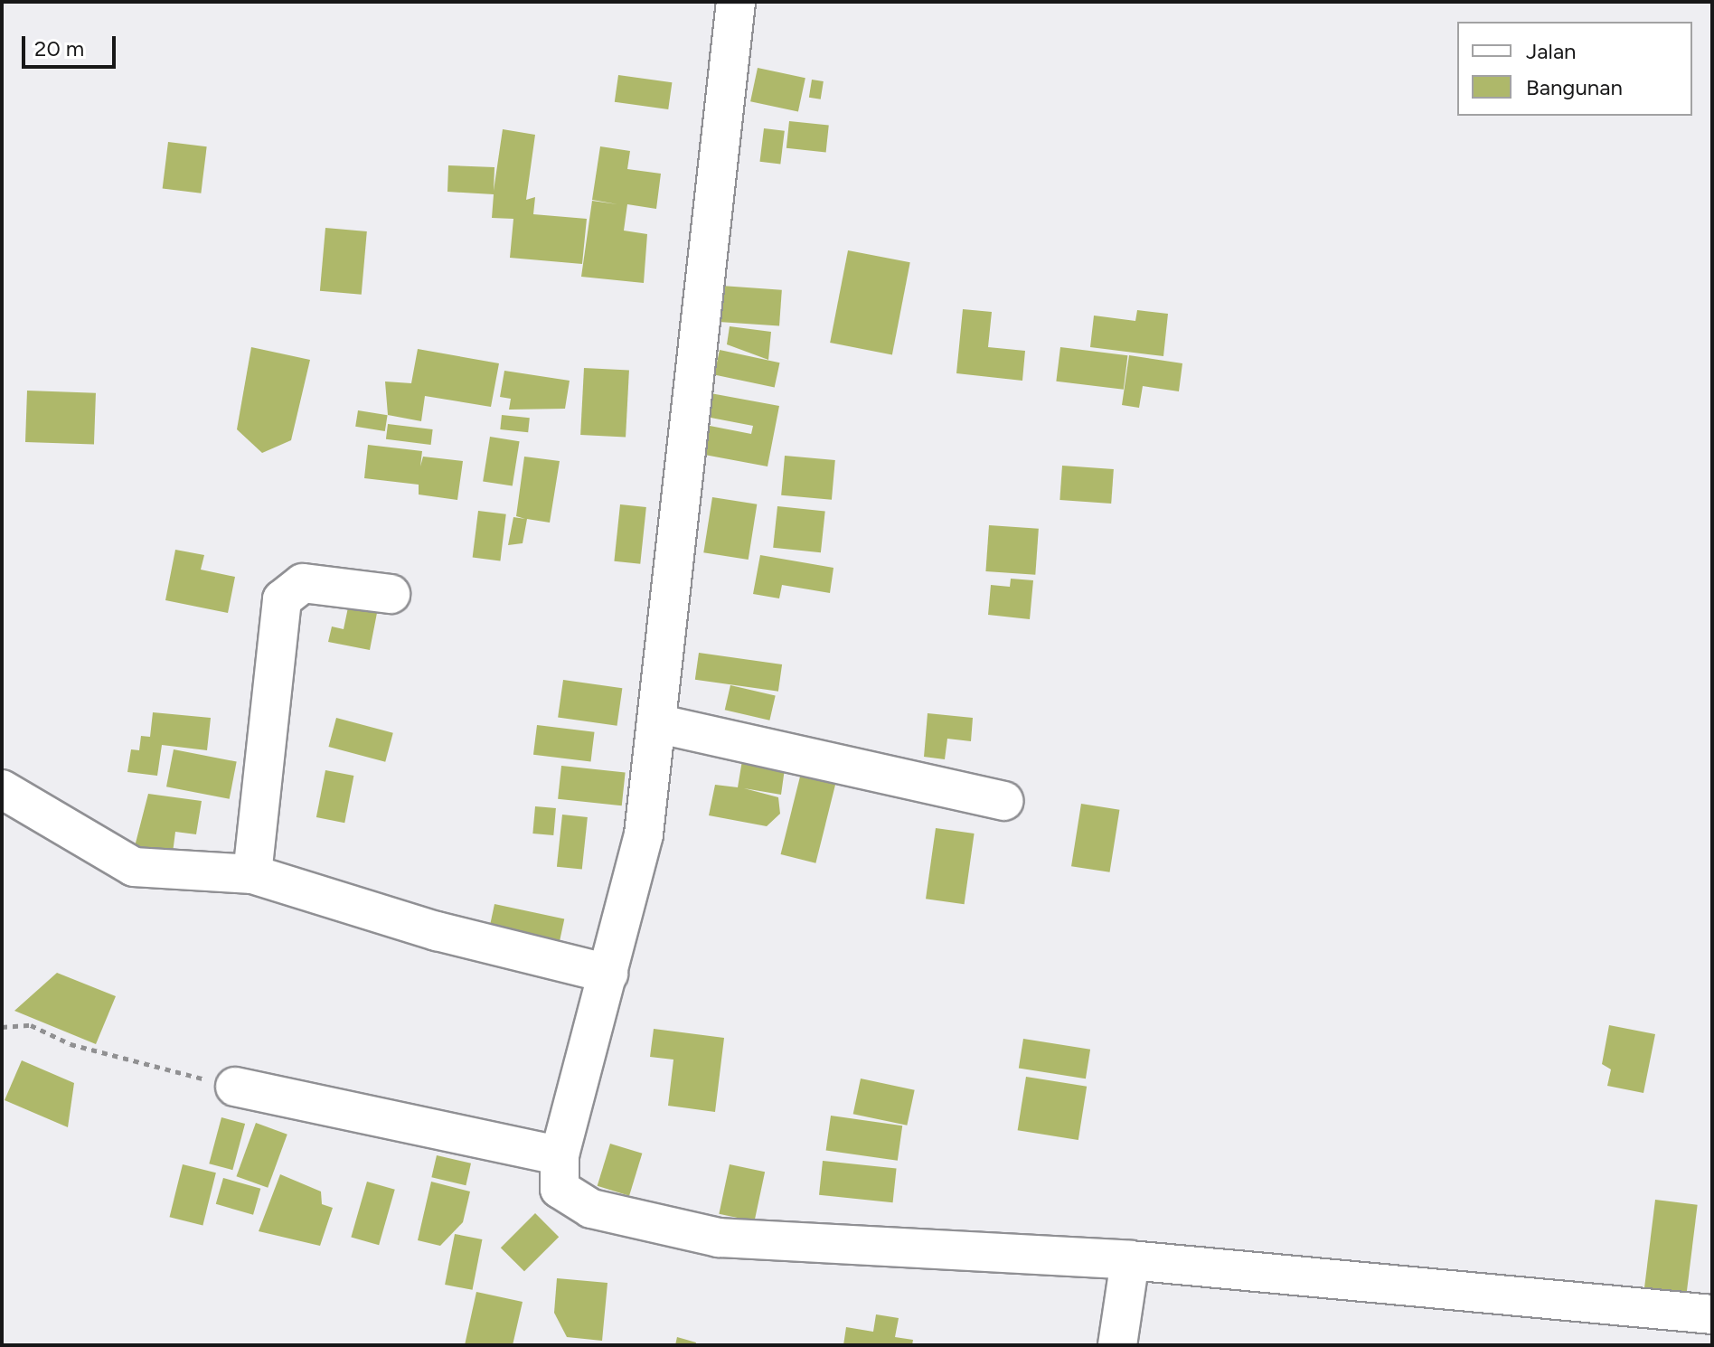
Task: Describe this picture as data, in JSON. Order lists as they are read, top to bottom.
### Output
{
  "legend": ["Jalan", "Bangunan"],
  "scale_bar": "20 m"
}
